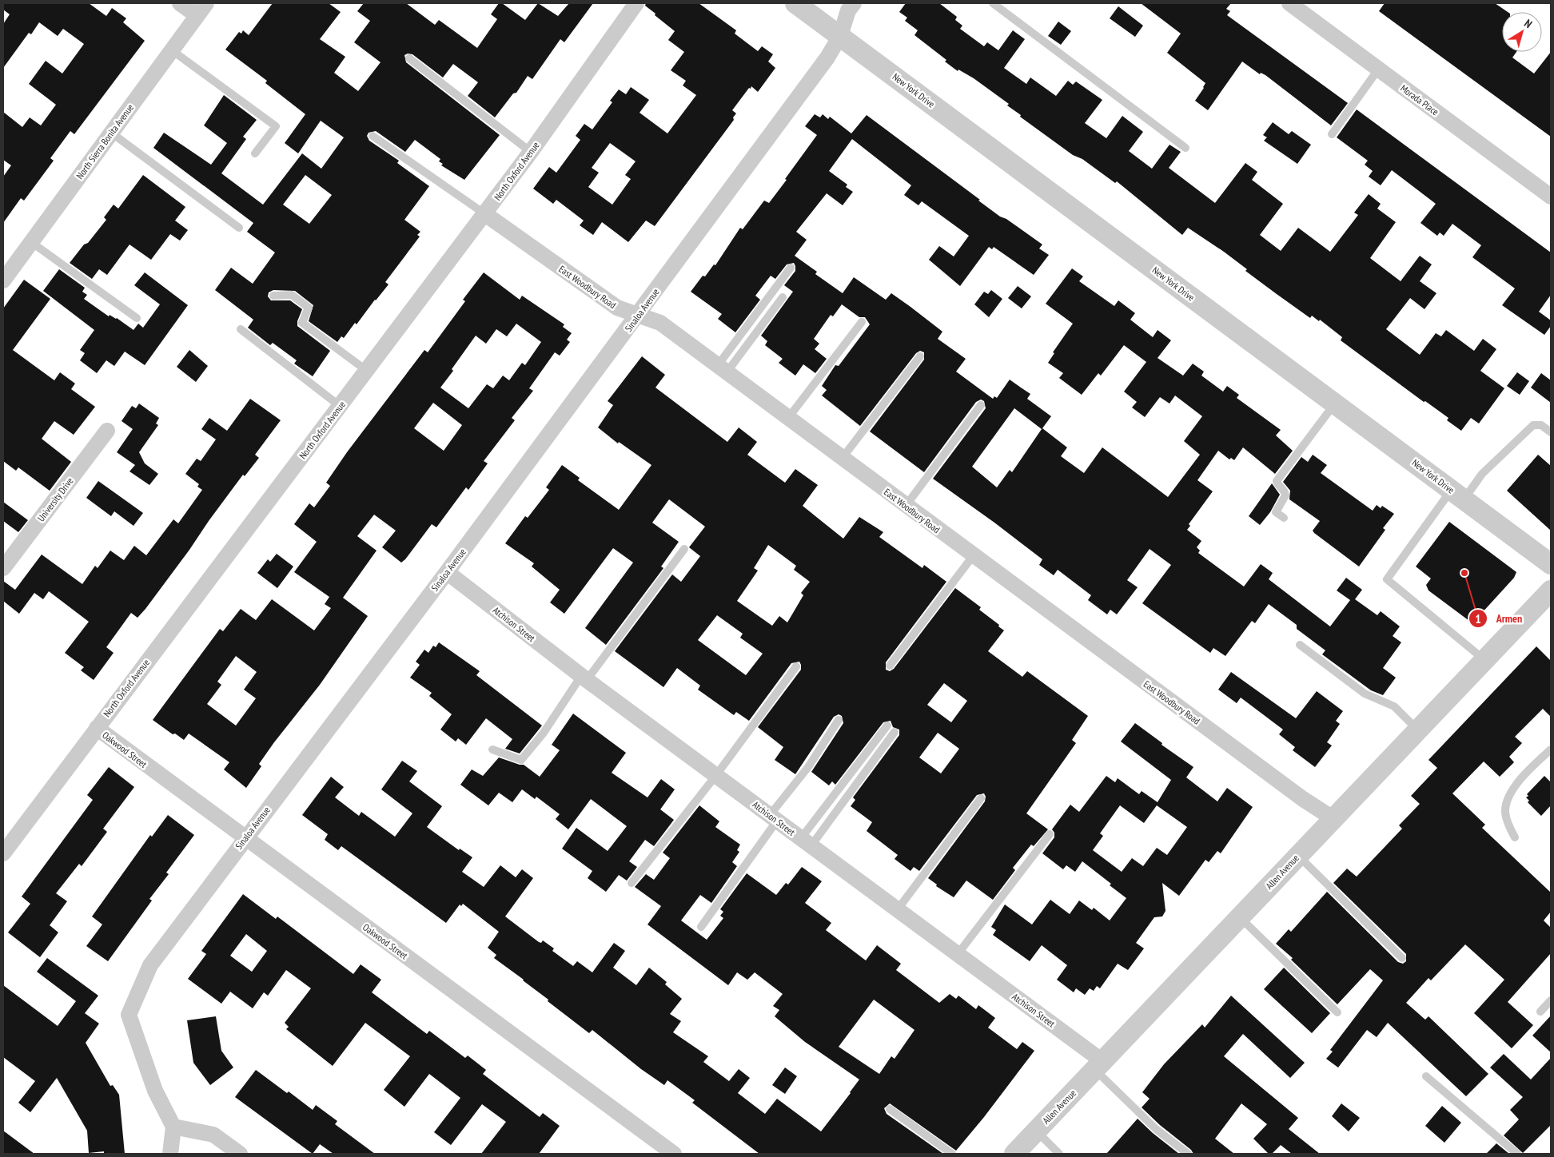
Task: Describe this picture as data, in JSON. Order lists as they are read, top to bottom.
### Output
{
  "streets": {
    "street": [
      "New York Drive",
      "Morada Place",
      "North Sierra Bonita Avenue",
      "North Oxford Avenue",
      "East Woodbury Road",
      "Sinaloa Avenue",
      "University Drive",
      "Atchison Street",
      "Oakwood Street",
      "Allen Avenue"
    ]
  },
  "crossings": [
    ["New York Drive", "Sinaloa Avenue"],
    ["North Oxford Avenue", "East Woodbury Road"],
    ["North Oxford Avenue", "Oakwood Street"],
    ["East Woodbury Road", "Sinaloa Avenue"],
    ["East Woodbury Road", "Allen Avenue"],
    ["Sinaloa Avenue", "Atchison Street"],
    ["Sinaloa Avenue", "Oakwood Street"],
    ["Atchison Street", "Allen Avenue"]
  ],
  "places": ["Armen"],
  "north": "top right"
}
